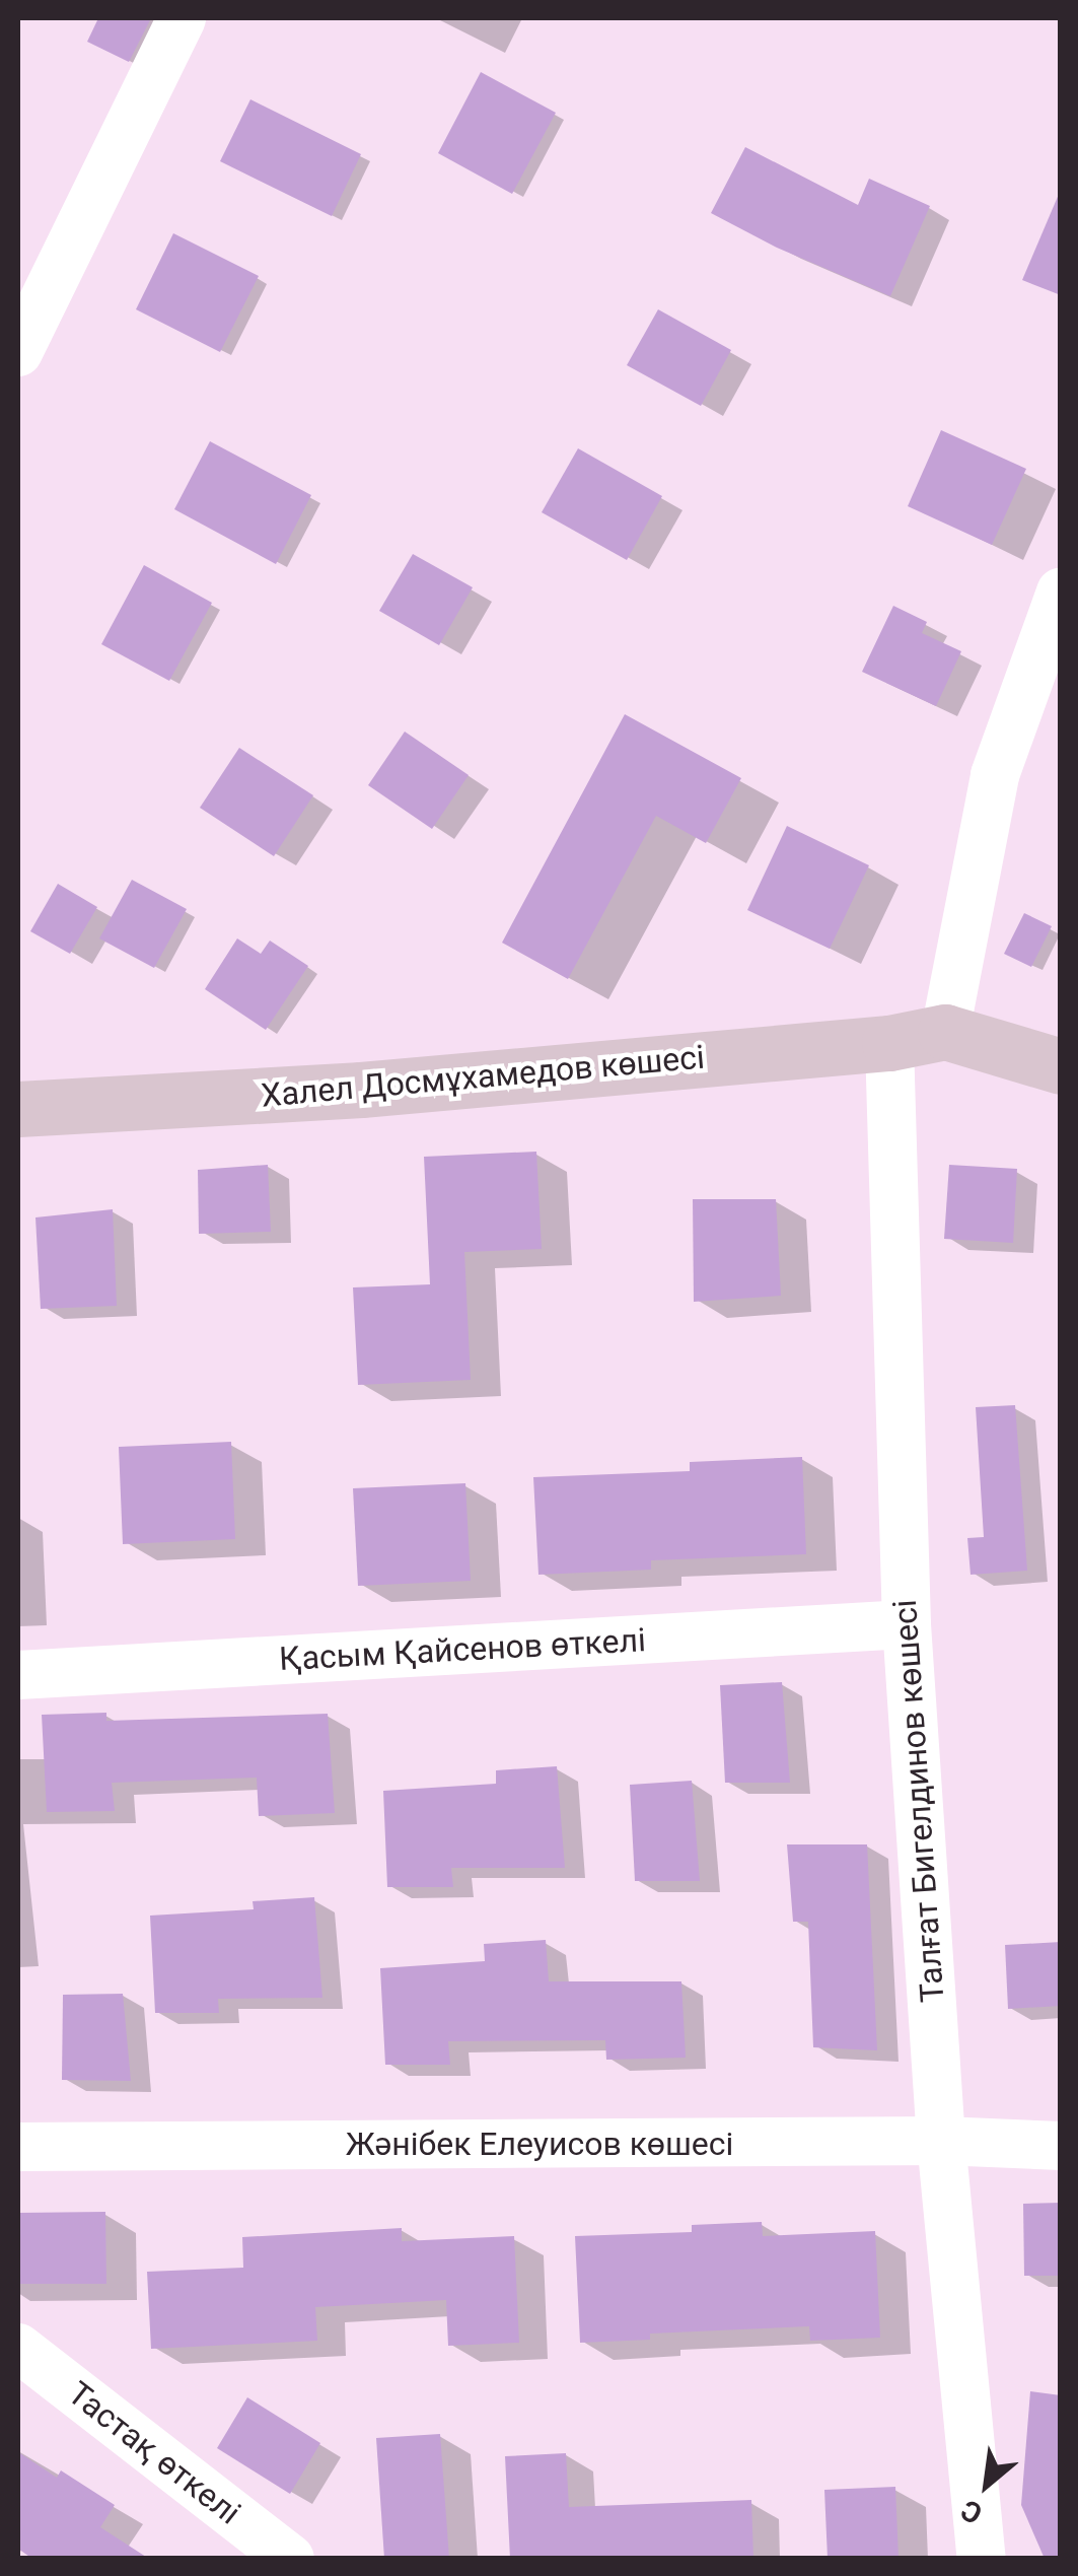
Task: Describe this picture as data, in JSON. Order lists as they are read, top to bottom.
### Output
{
  "streets": {
    "street": [
      "Халел Досмұхамедов көшесі",
      "Қасым Қайсенов өткелі",
      "Талғат Бигелдинов көшесі",
      "Жәнібек Елеуисов көшесі",
      "Тастақ өткелі"
    ]
  },
  "crossings": [
    ["Халел Досмұхамедов көшесі", "Талғат Бигелдинов көшесі"],
    ["Қасым Қайсенов өткелі", "Талғат Бигелдинов көшесі"],
    ["Талғат Бигелдинов көшесі", "Жәнібек Елеуисов көшесі"]
  ],
  "north": "bottom left"
}
